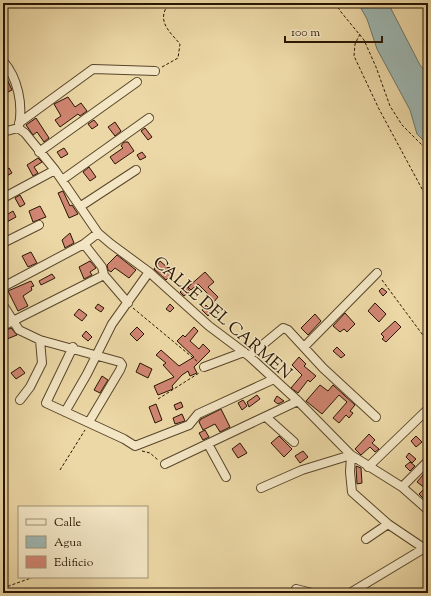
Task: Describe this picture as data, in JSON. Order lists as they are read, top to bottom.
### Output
{
  "streets": {
    "street": ["CALLE DEL CARMEN"]
  },
  "legend": ["Calle", "Agua", "Edificio"],
  "scale_bar": "100 m"
}
